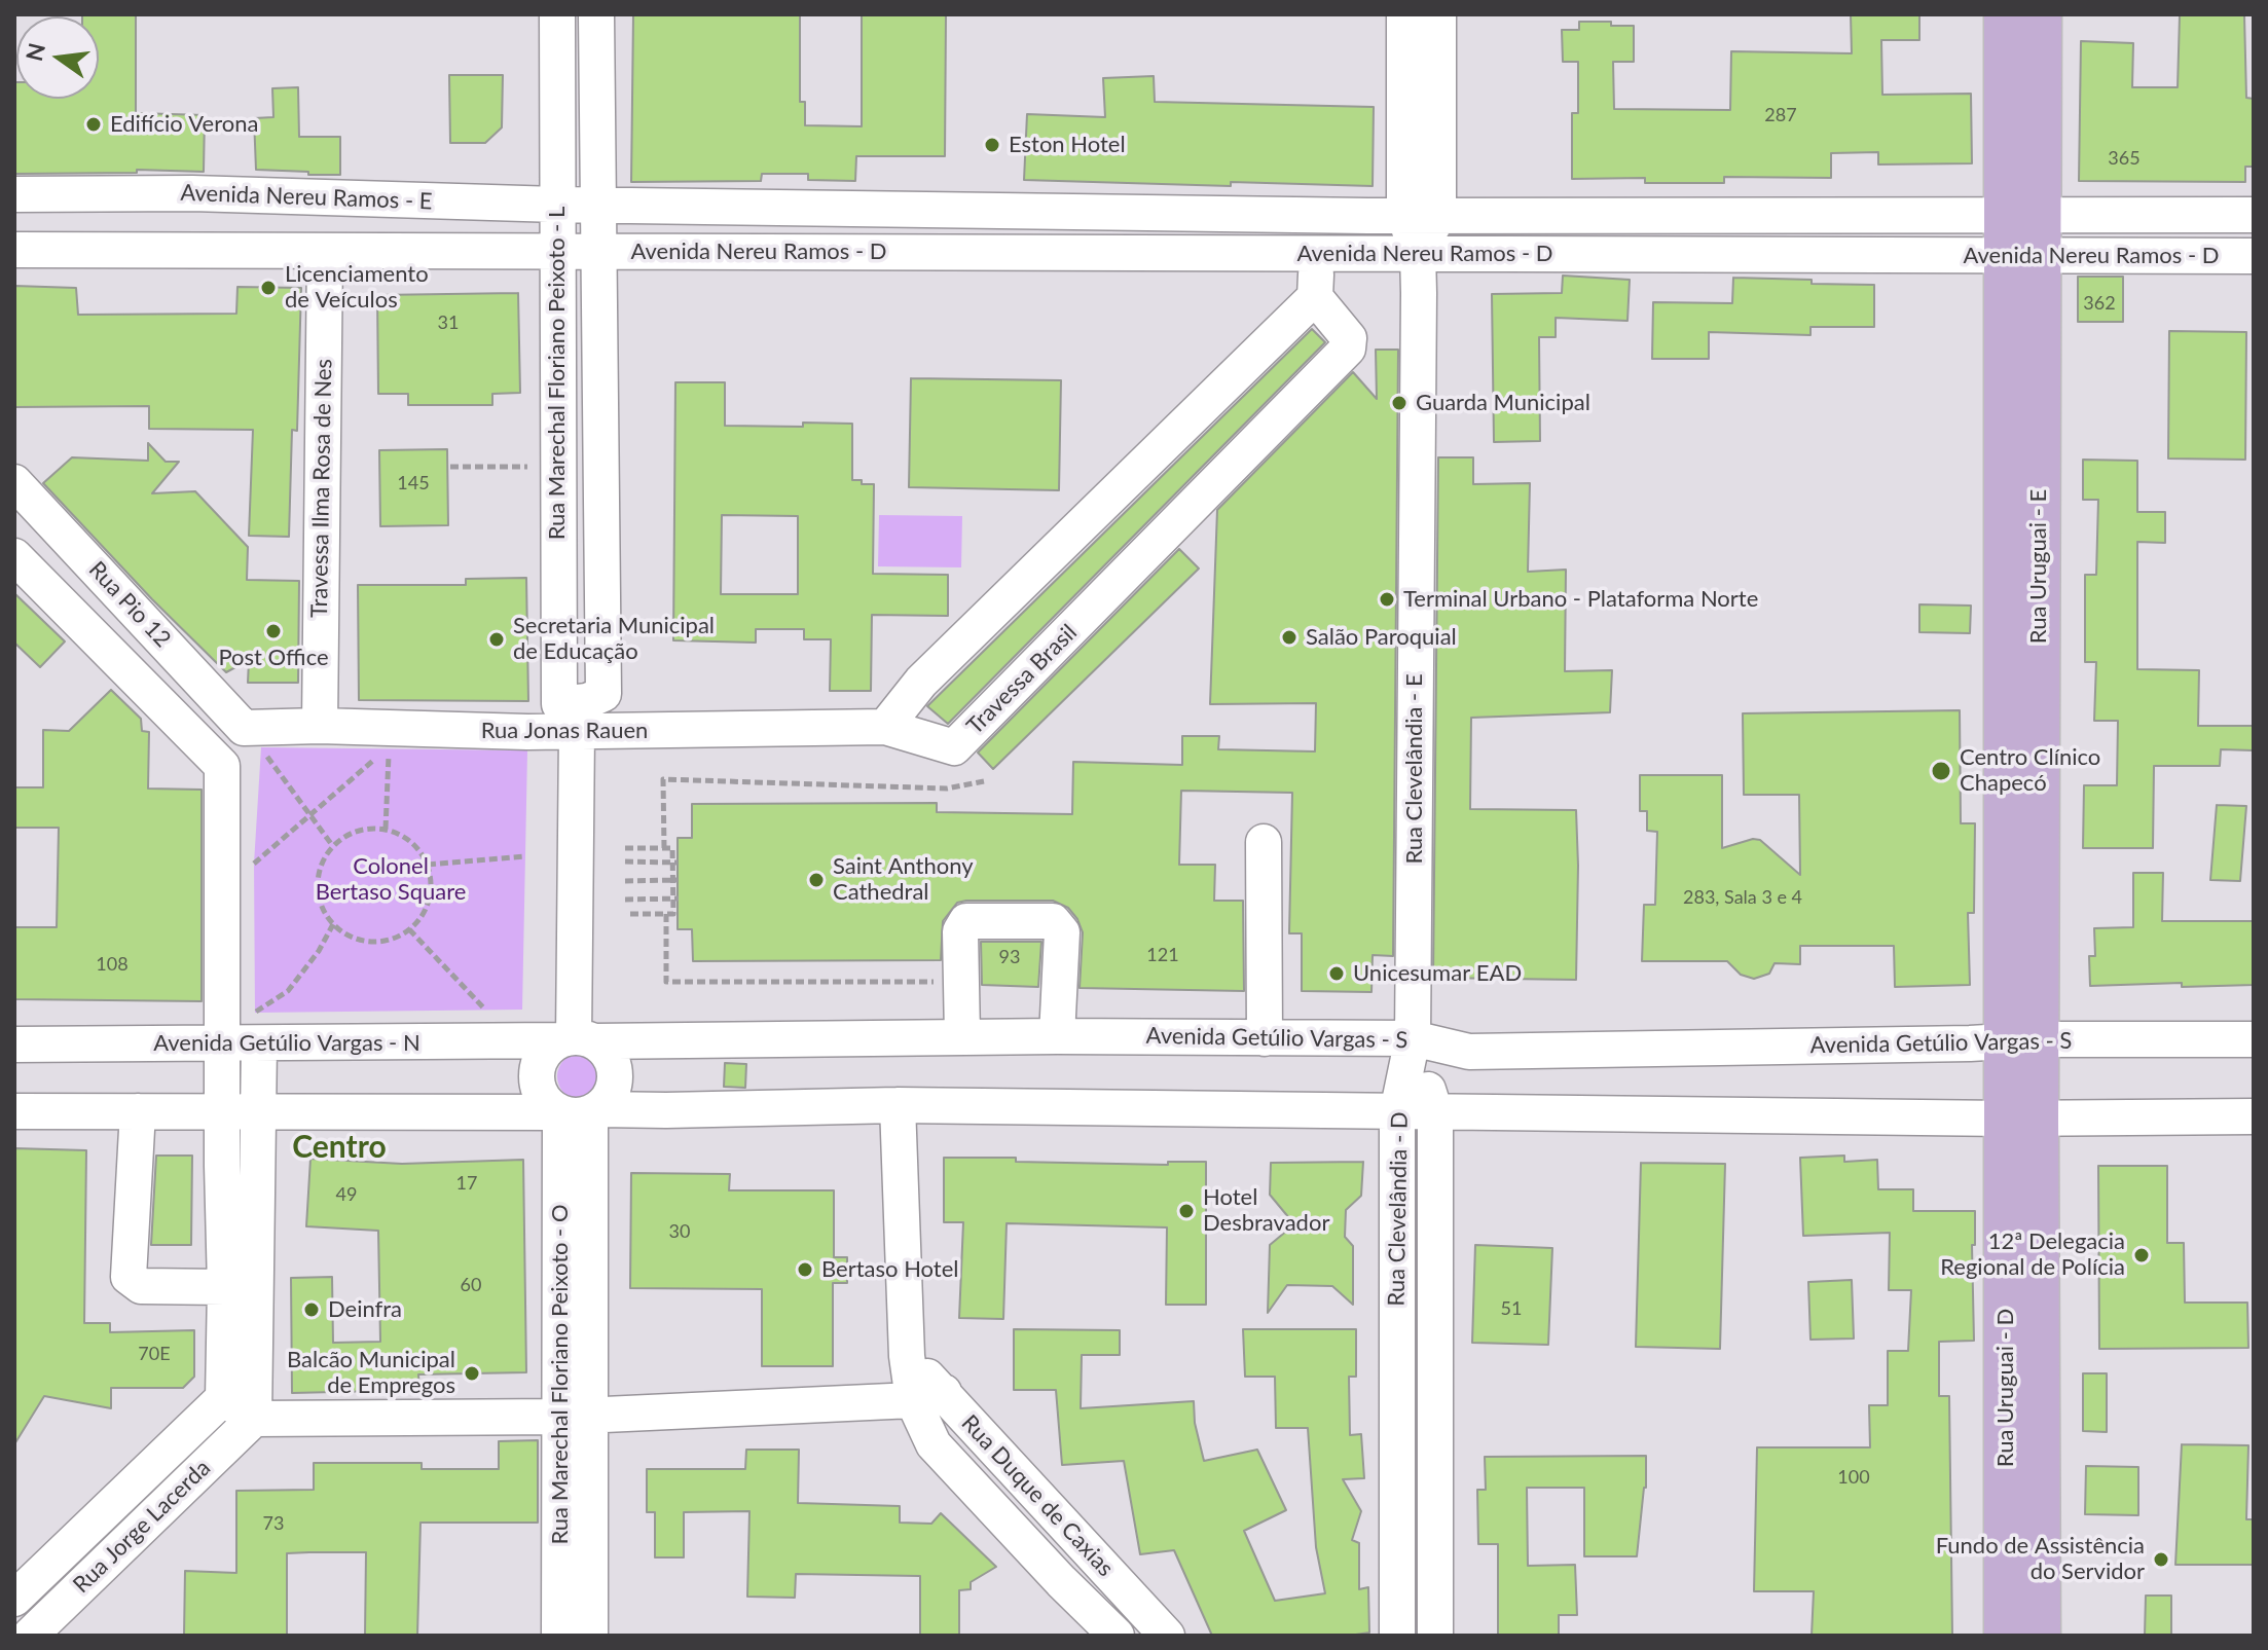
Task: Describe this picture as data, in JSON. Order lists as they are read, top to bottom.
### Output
{
  "streets": {
    "main road": ["Rua Uruguai - E", "Rua Uruguai - D"],
    "street": [
      "Avenida Nereu Ramos - E",
      "Avenida Nereu Ramos - D",
      "Rua Marechal Floriano Peixoto - L",
      "Travessa Ilma Rosa de Nes",
      "Rua Pio 12",
      "Travessa Brasil",
      "Rua Jonas Rauen",
      "Rua Clevelândia - E",
      "Avenida Getúlio Vargas - S",
      "Avenida Getúlio Vargas - N",
      "Rua Clevelândia - D",
      "Rua Marechal Floriano Peixoto - O",
      "Rua Duque de Caxias",
      "Rua Jorge Lacerda"
    ]
  },
  "crossings": [
    ["Avenida Nereu Ramos - E", "Avenida Nereu Ramos - D"],
    ["Avenida Nereu Ramos - E", "Rua Marechal Floriano Peixoto - L"],
    ["Avenida Nereu Ramos - D", "Rua Marechal Floriano Peixoto - L"],
    ["Avenida Nereu Ramos - D", "Rua Uruguai - E"],
    ["Avenida Nereu Ramos - D", "Rua Clevelândia - E"],
    ["Rua Marechal Floriano Peixoto - L", "Rua Jonas Rauen"],
    ["Rua Marechal Floriano Peixoto - L", "Avenida Getúlio Vargas - S"],
    ["Rua Marechal Floriano Peixoto - L", "Avenida Getúlio Vargas - N"],
    ["Rua Marechal Floriano Peixoto - L", "Rua Marechal Floriano Peixoto - O"],
    ["Travessa Ilma Rosa de Nes", "Rua Jonas Rauen"],
    ["Rua Uruguai - E", "Avenida Getúlio Vargas - S"],
    ["Rua Uruguai - E", "Rua Uruguai - D"],
    ["Rua Pio 12", "Rua Jonas Rauen"],
    ["Travessa Brasil", "Rua Jonas Rauen"],
    ["Rua Clevelândia - E", "Avenida Getúlio Vargas - S"],
    ["Rua Clevelândia - E", "Rua Clevelândia - D"],
    ["Avenida Getúlio Vargas - S", "Avenida Getúlio Vargas - N"],
    ["Avenida Getúlio Vargas - S", "Rua Clevelândia - D"],
    ["Avenida Getúlio Vargas - S", "Rua Marechal Floriano Peixoto - O"],
    ["Avenida Getúlio Vargas - N", "Rua Marechal Floriano Peixoto - O"]
  ],
  "districts": ["Centro"],
  "parks": ["Colonel Bertaso Square"],
  "places": [
    "Edifício Verona",
    "Eston Hotel",
    "Licenciamento de Veículos",
    "Guarda Municipal",
    "Terminal Urbano - Plataforma Norte",
    "Post Office",
    "Salão Paroquial",
    "Secretaria Municipal de Educação",
    "Centro Clínico Chapecó",
    "Saint Anthony Cathedral",
    "Unicesumar EAD",
    "Hotel Desbravador",
    "12ª Delegacia Regional de Polícia",
    "Bertaso Hotel",
    "Deinfra",
    "Balcão Municipal de Empregos",
    "Fundo de Assistência do Servidor"
  ],
  "house_numbers": [
    "287",
    "365",
    "362",
    "31",
    "145",
    "283, Sala 3 e 4",
    "121",
    "93",
    "108",
    "17",
    "49",
    "30",
    "60",
    "51",
    "70E",
    "100",
    "73"
  ],
  "north": "left"
}
